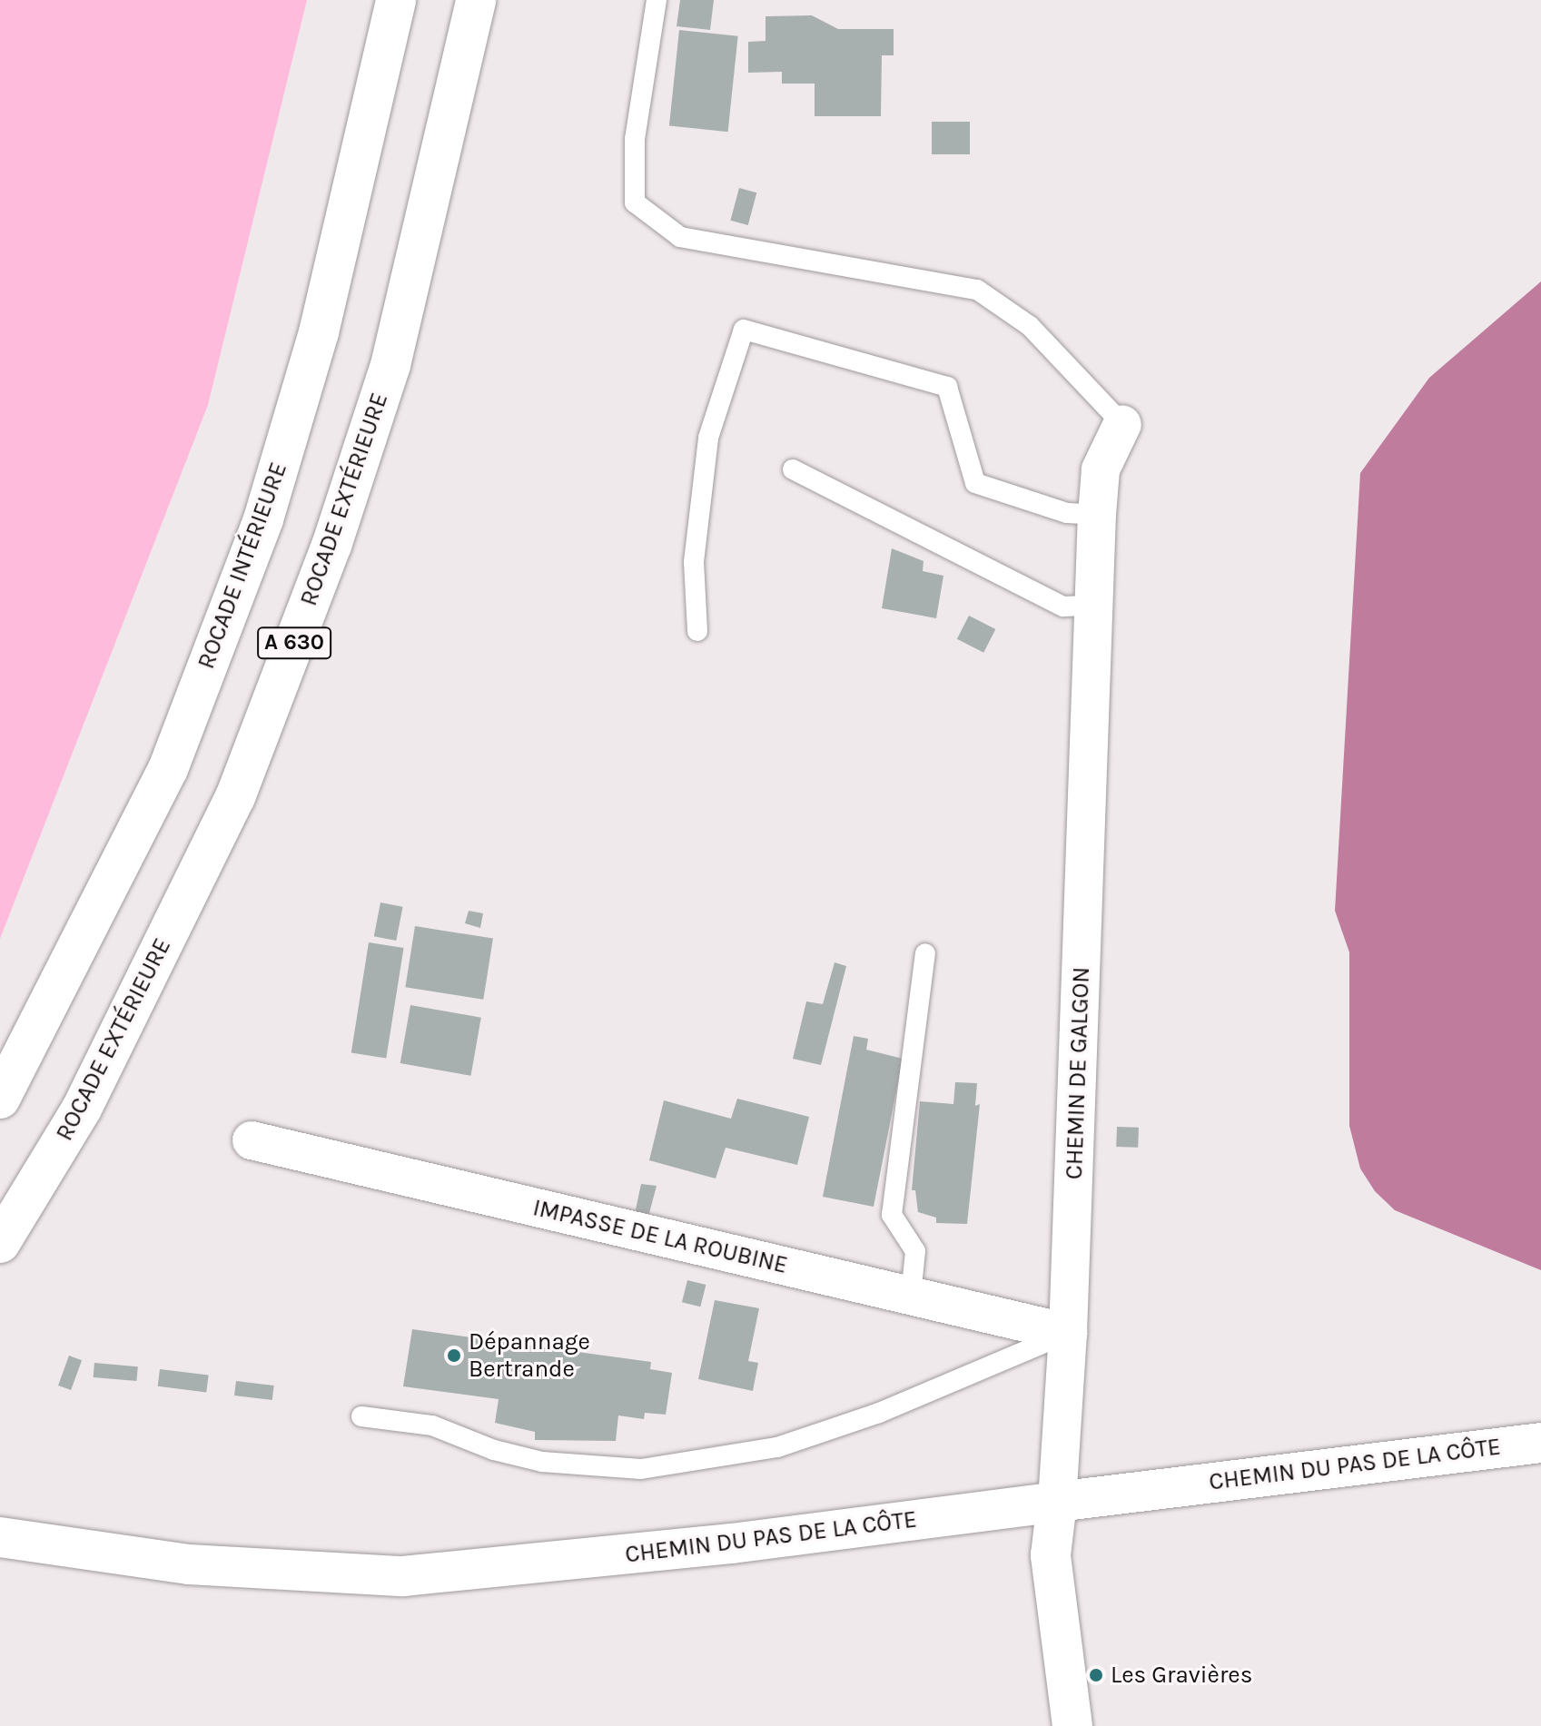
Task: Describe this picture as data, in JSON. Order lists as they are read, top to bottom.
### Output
{
  "streets": {
    "main road": [
      "ROCADE EXTÉRIEURE",
      "ROCADE INTÉRIEURE",
      "A 630",
      "CHEMIN DE GALGON",
      "CHEMIN DU PAS DE LA CÔTE"
    ],
    "street": ["IMPASSE DE LA ROUBINE"]
  },
  "crossings": [
    ["CHEMIN DE GALGON", "IMPASSE DE LA ROUBINE"],
    ["CHEMIN DE GALGON", "CHEMIN DU PAS DE LA CÔTE"]
  ],
  "places": ["Dépannage Bertrande", "Les Gravières"]
}
